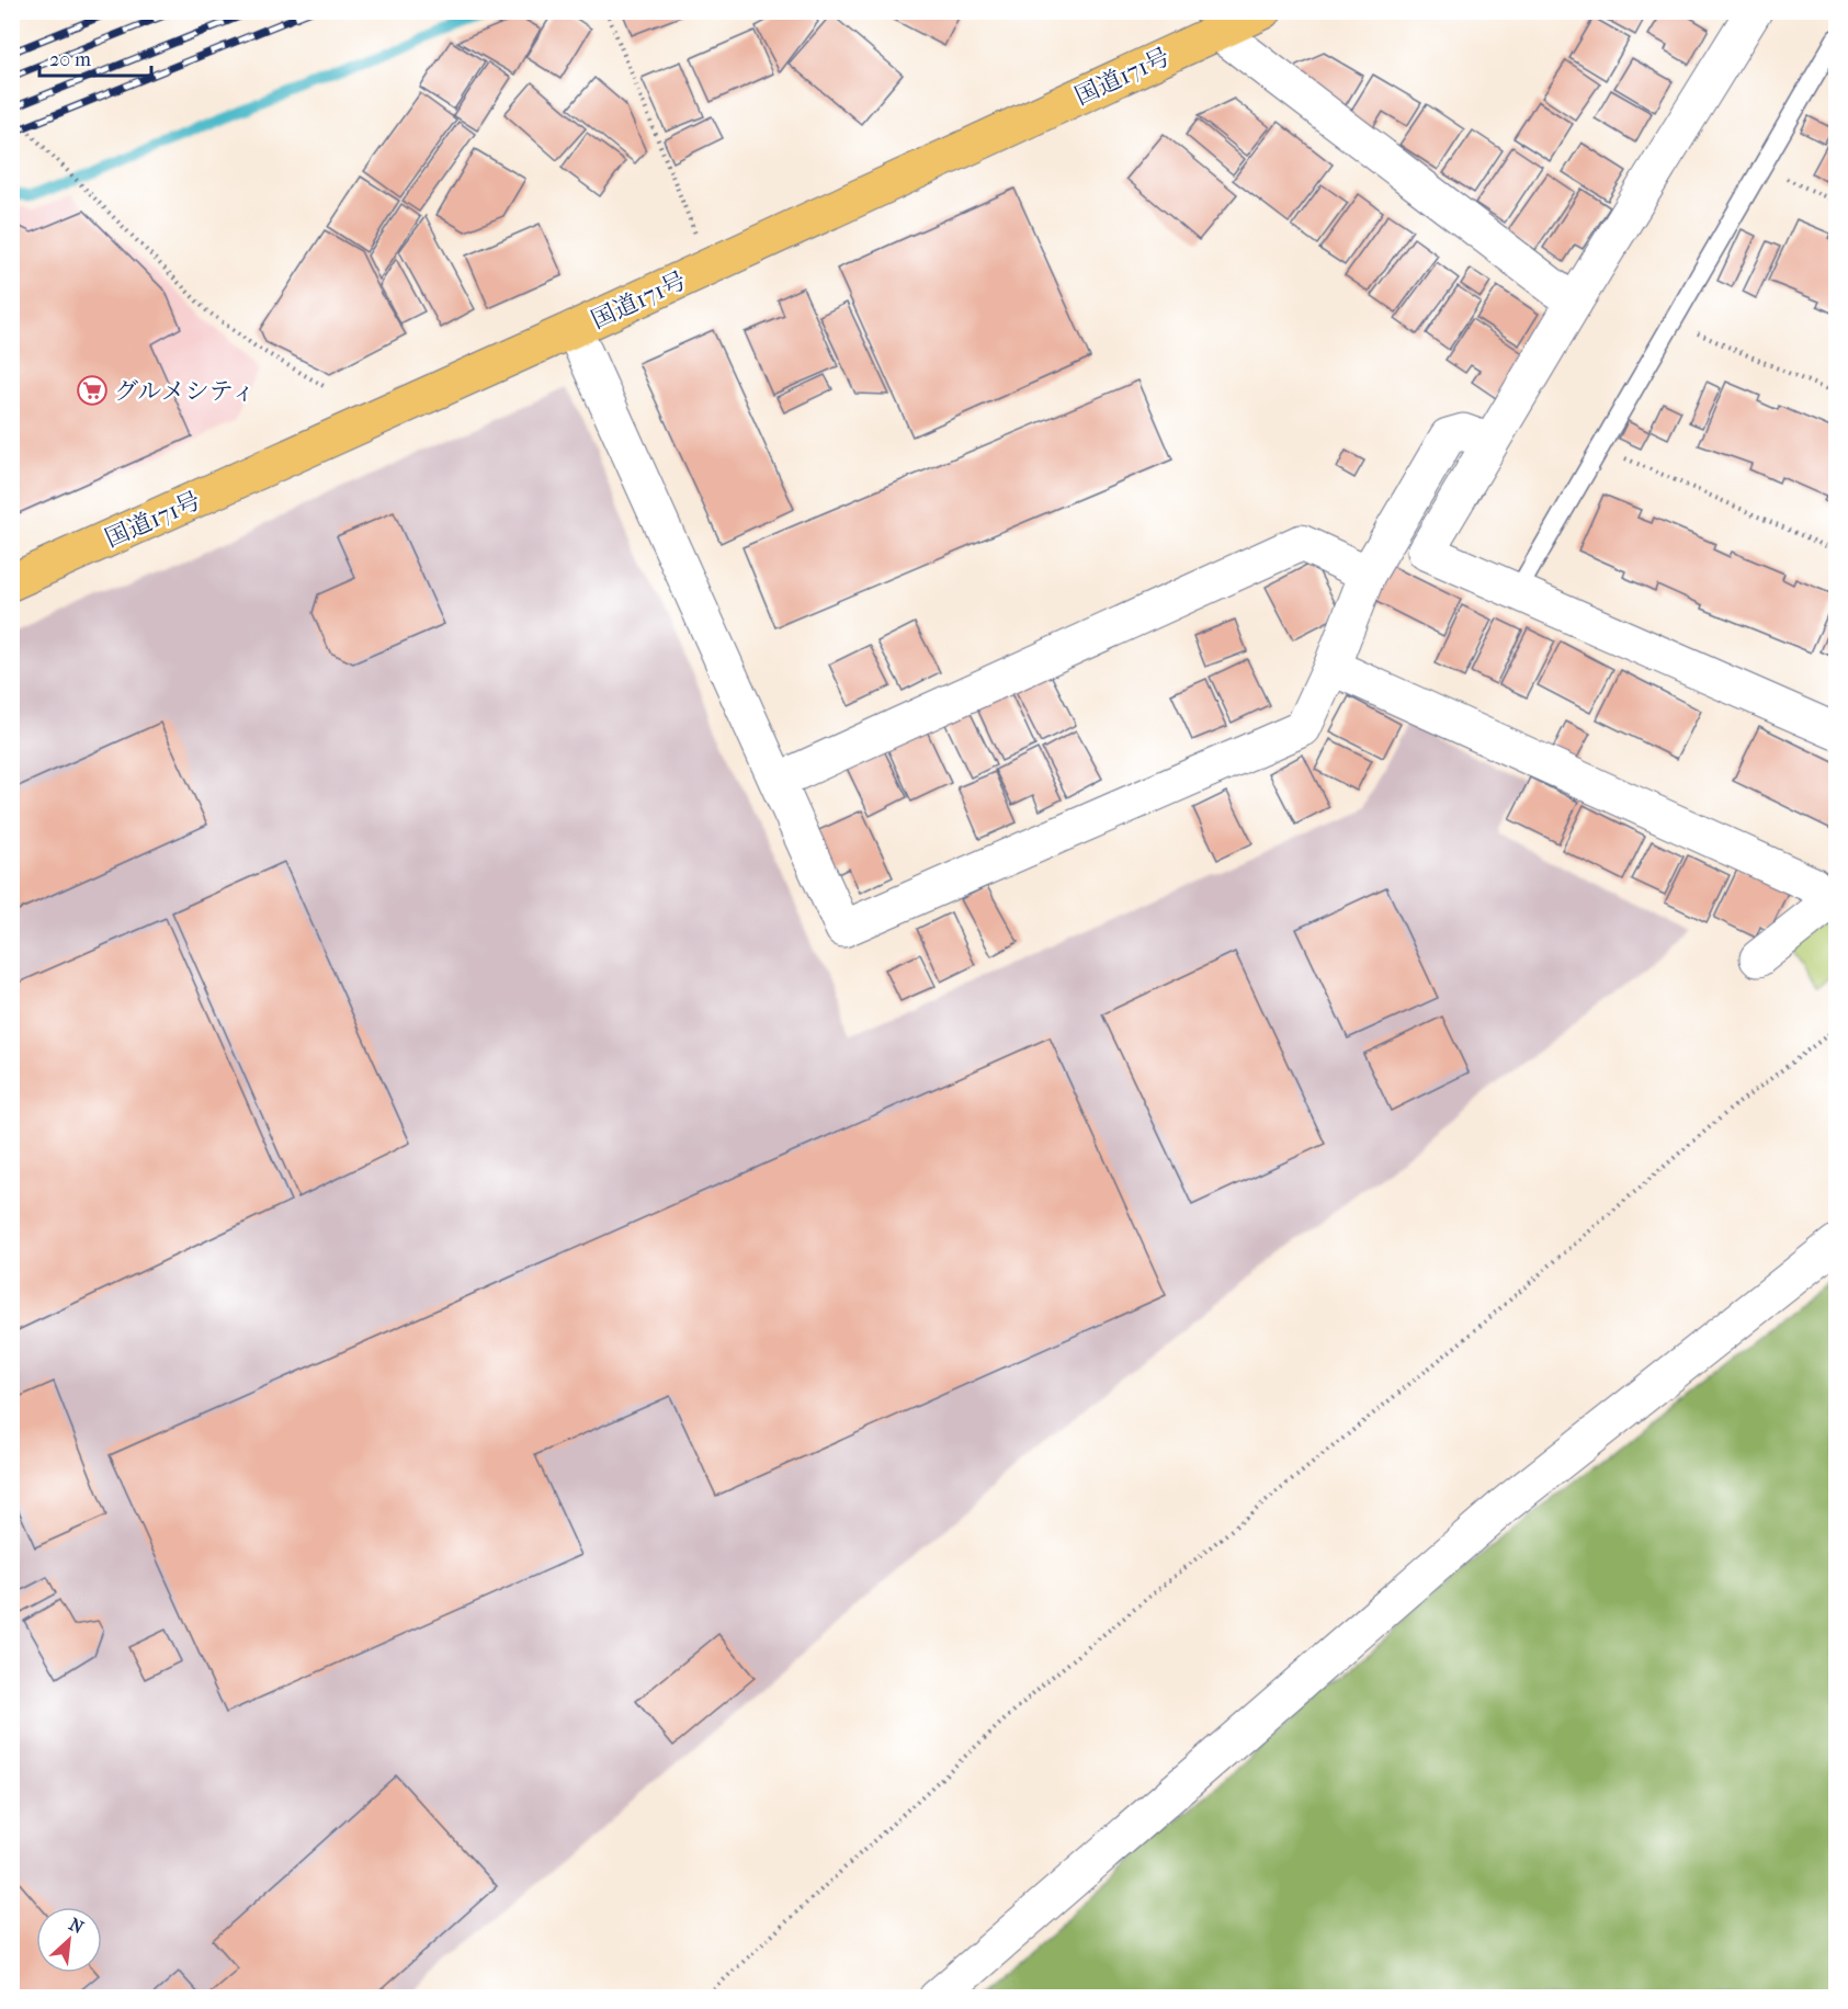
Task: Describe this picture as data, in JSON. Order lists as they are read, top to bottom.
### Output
{
  "streets": {
    "highway": ["国道171号"]
  },
  "places": {
    "supermarket": ["グルメシティ"]
  },
  "scale_bar": "20 m",
  "north": "top right"
}
